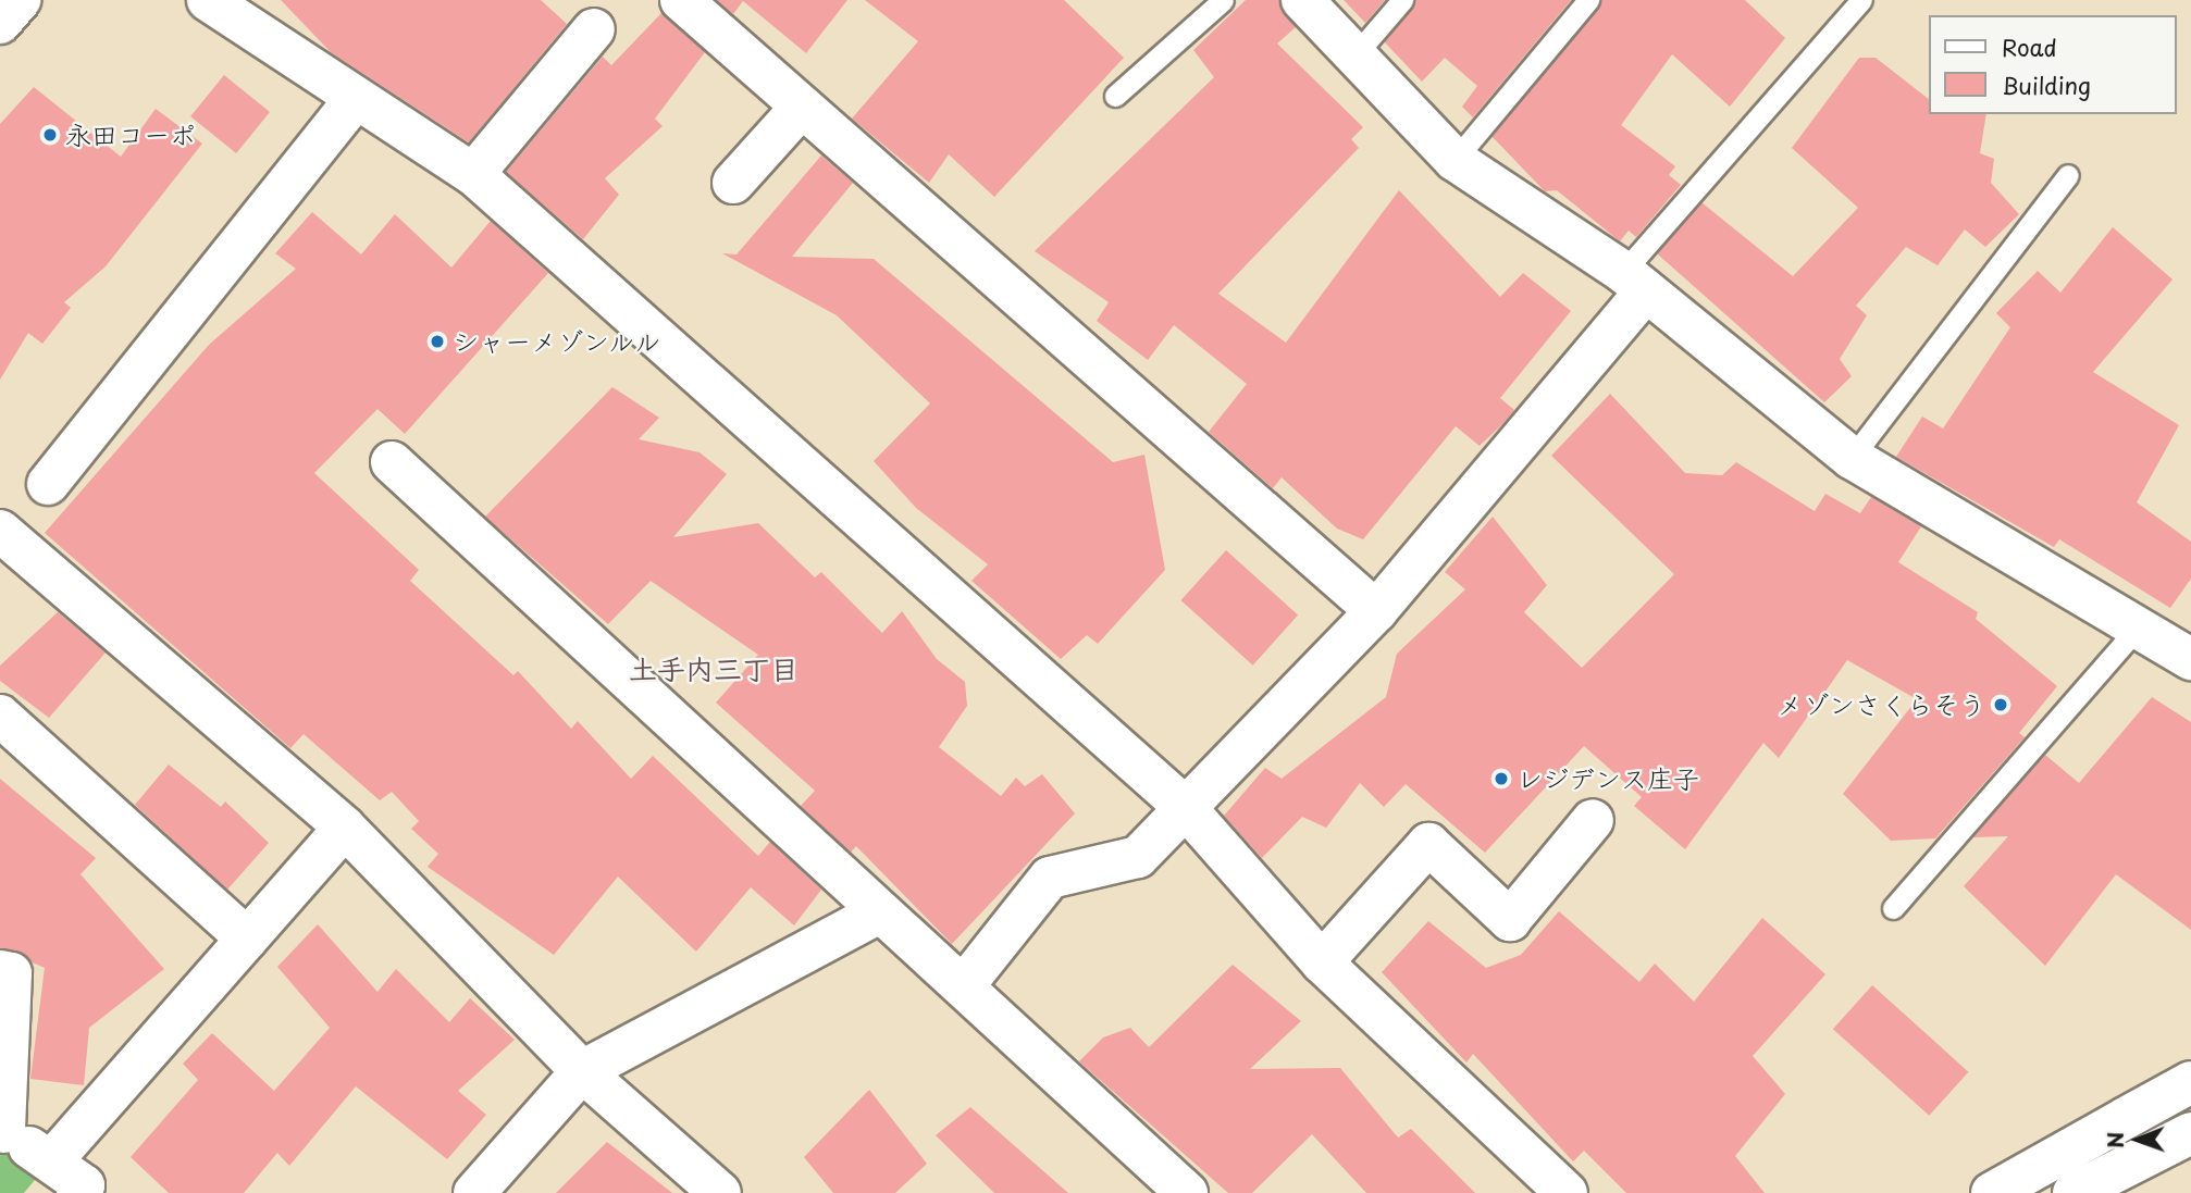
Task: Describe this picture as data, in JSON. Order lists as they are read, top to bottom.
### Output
{
  "districts": ["土手内三丁目"],
  "places": [
    "永田コーポ",
    "シャーメゾンルル",
    "メゾンさくらそう",
    "レジデンス庄子"
  ],
  "legend": ["Road", "Building"],
  "north": "left"
}
